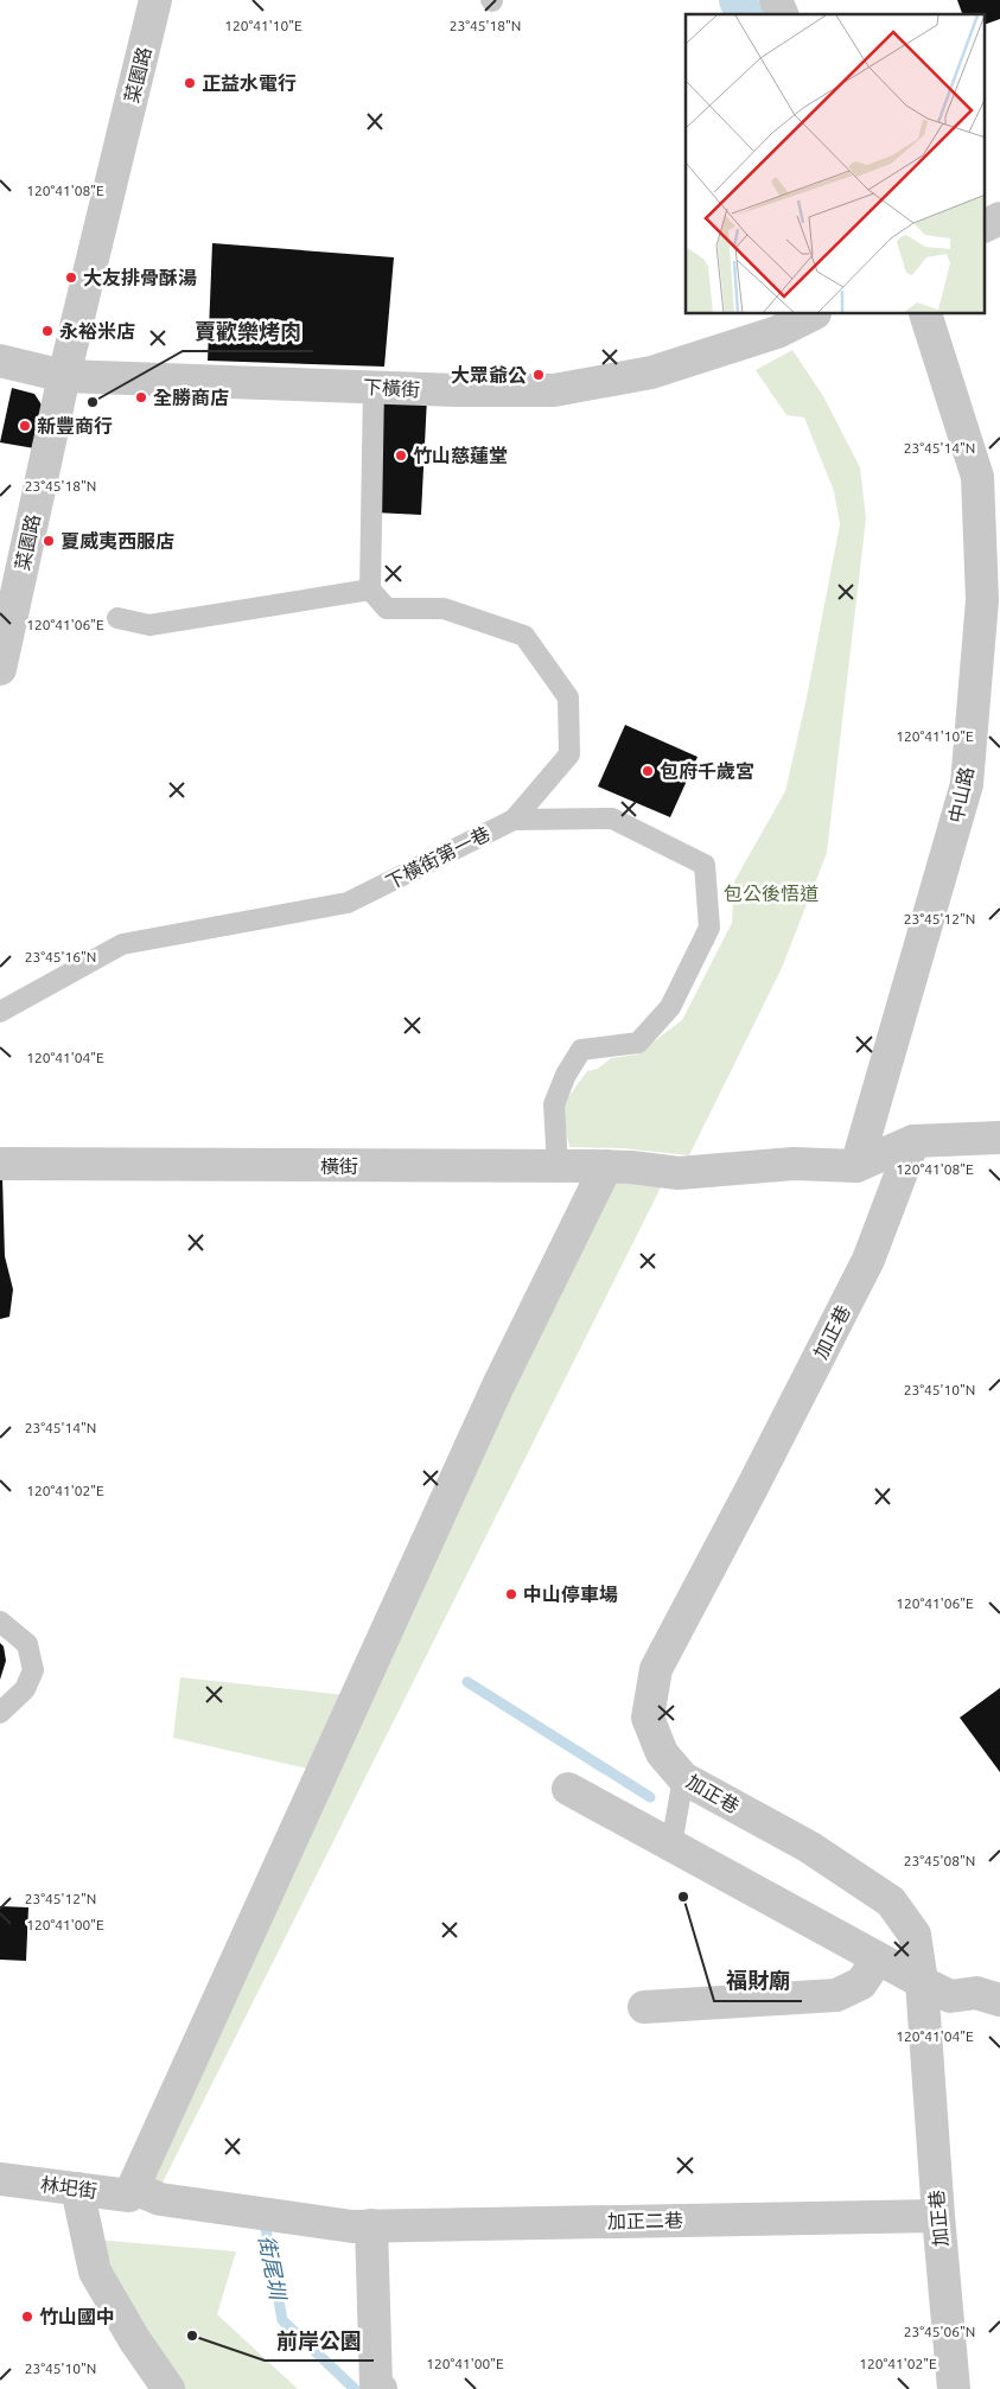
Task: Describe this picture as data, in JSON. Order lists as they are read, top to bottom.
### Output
{
  "streets": {
    "street": [
      "菜園路",
      "下橫街",
      "中山路",
      "橫街",
      "加正巷",
      "林圯街",
      "加正二巷"
    ],
    "lane": ["下橫街第一巷"]
  },
  "crossings": [
    ["菜園路", "下橫街"],
    ["中山路", "橫街"],
    ["加正巷", "加正二巷"],
    ["林圯街", "加正二巷"]
  ],
  "water": ["街尾圳"],
  "parks": ["包公後悟道"],
  "places": [
    "正益水電行",
    "大友排骨酥湯",
    "永裕米店",
    "大眾爺公",
    "全勝商店",
    "賣歡樂烤肉",
    "新豐商行",
    "竹山慈蓮堂",
    "夏威夷西服店",
    "包府千歲宮",
    "中山停車場",
    "福財廟",
    "竹山國中",
    "前岸公園"
  ],
  "coordinates": [
    "120°41'10\"E",
    "23°45'18\"N",
    "120°41'08\"E",
    "23°45'14\"N",
    "120°41'06\"E",
    "23°45'12\"N",
    "23°45'16\"N",
    "120°41'04\"E",
    "23°45'10\"N",
    "120°41'02\"E",
    "23°45'08\"N",
    "120°41'00\"E",
    "23°45'06\"N"
  ]
}
